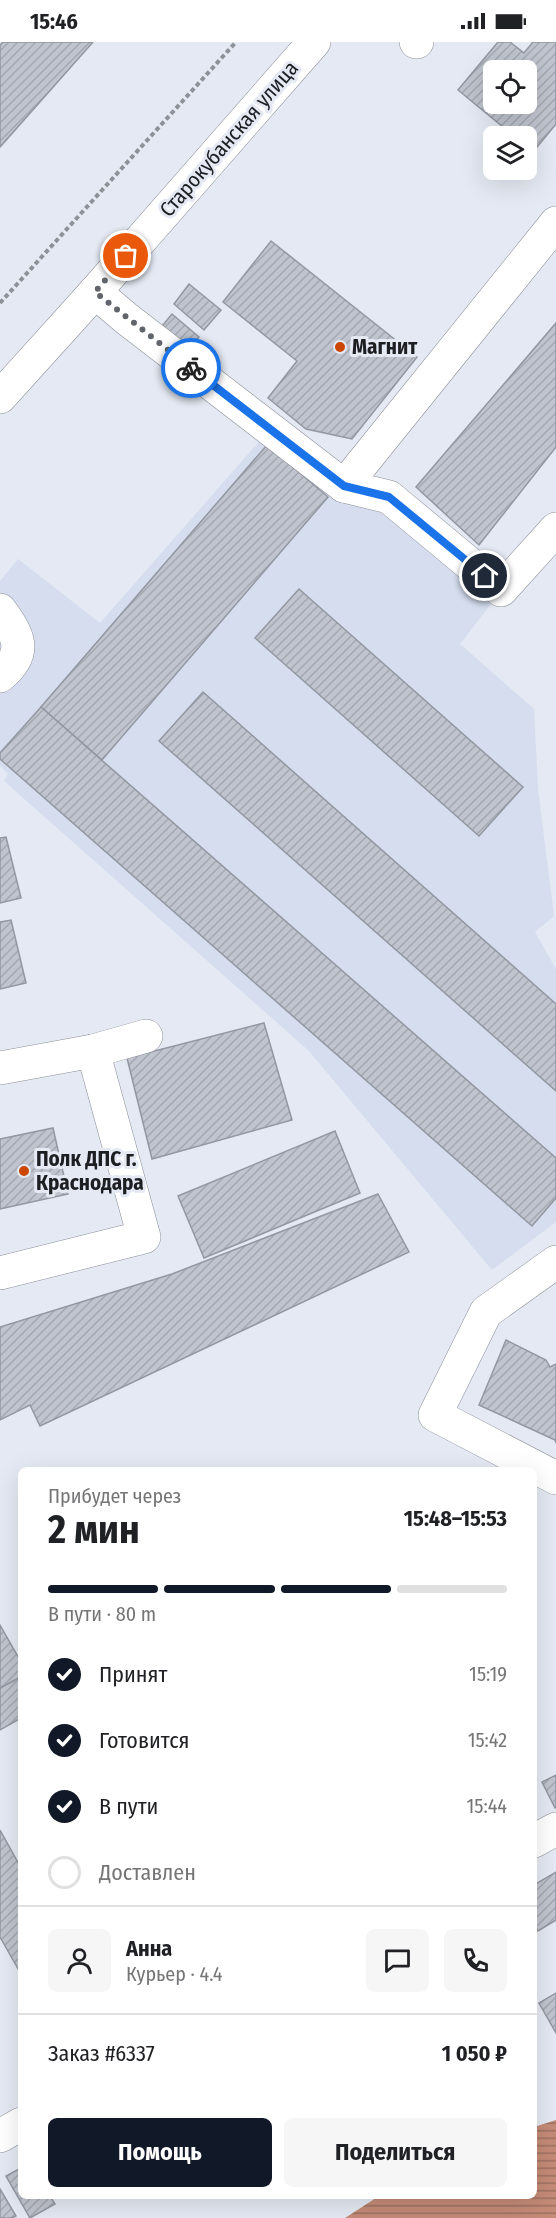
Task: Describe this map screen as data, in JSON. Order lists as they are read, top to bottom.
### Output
{
  "streets": {
    "street": ["Старокубанская улица"]
  },
  "places": ["Магнит", "Полк ДПС г. Краснодара"],
  "page": {
    "status": "15:46",
    "heading": ["2 мин", "Прибудет через", "15:48–15:53"],
    "panel": [
      "Анна",
      "Курьер · 4.4",
      "Заказ #6337",
      "1 050 ₽"
    ],
    "bar": "В пути · 80 m",
    "list": [
      ["Принят", "15:19"],
      ["Готовится", "15:42"],
      ["В пути", "15:44"],
      "Доставлен"
    ],
    "buttons": ["Помощь", "Поделиться"]
  }
}
